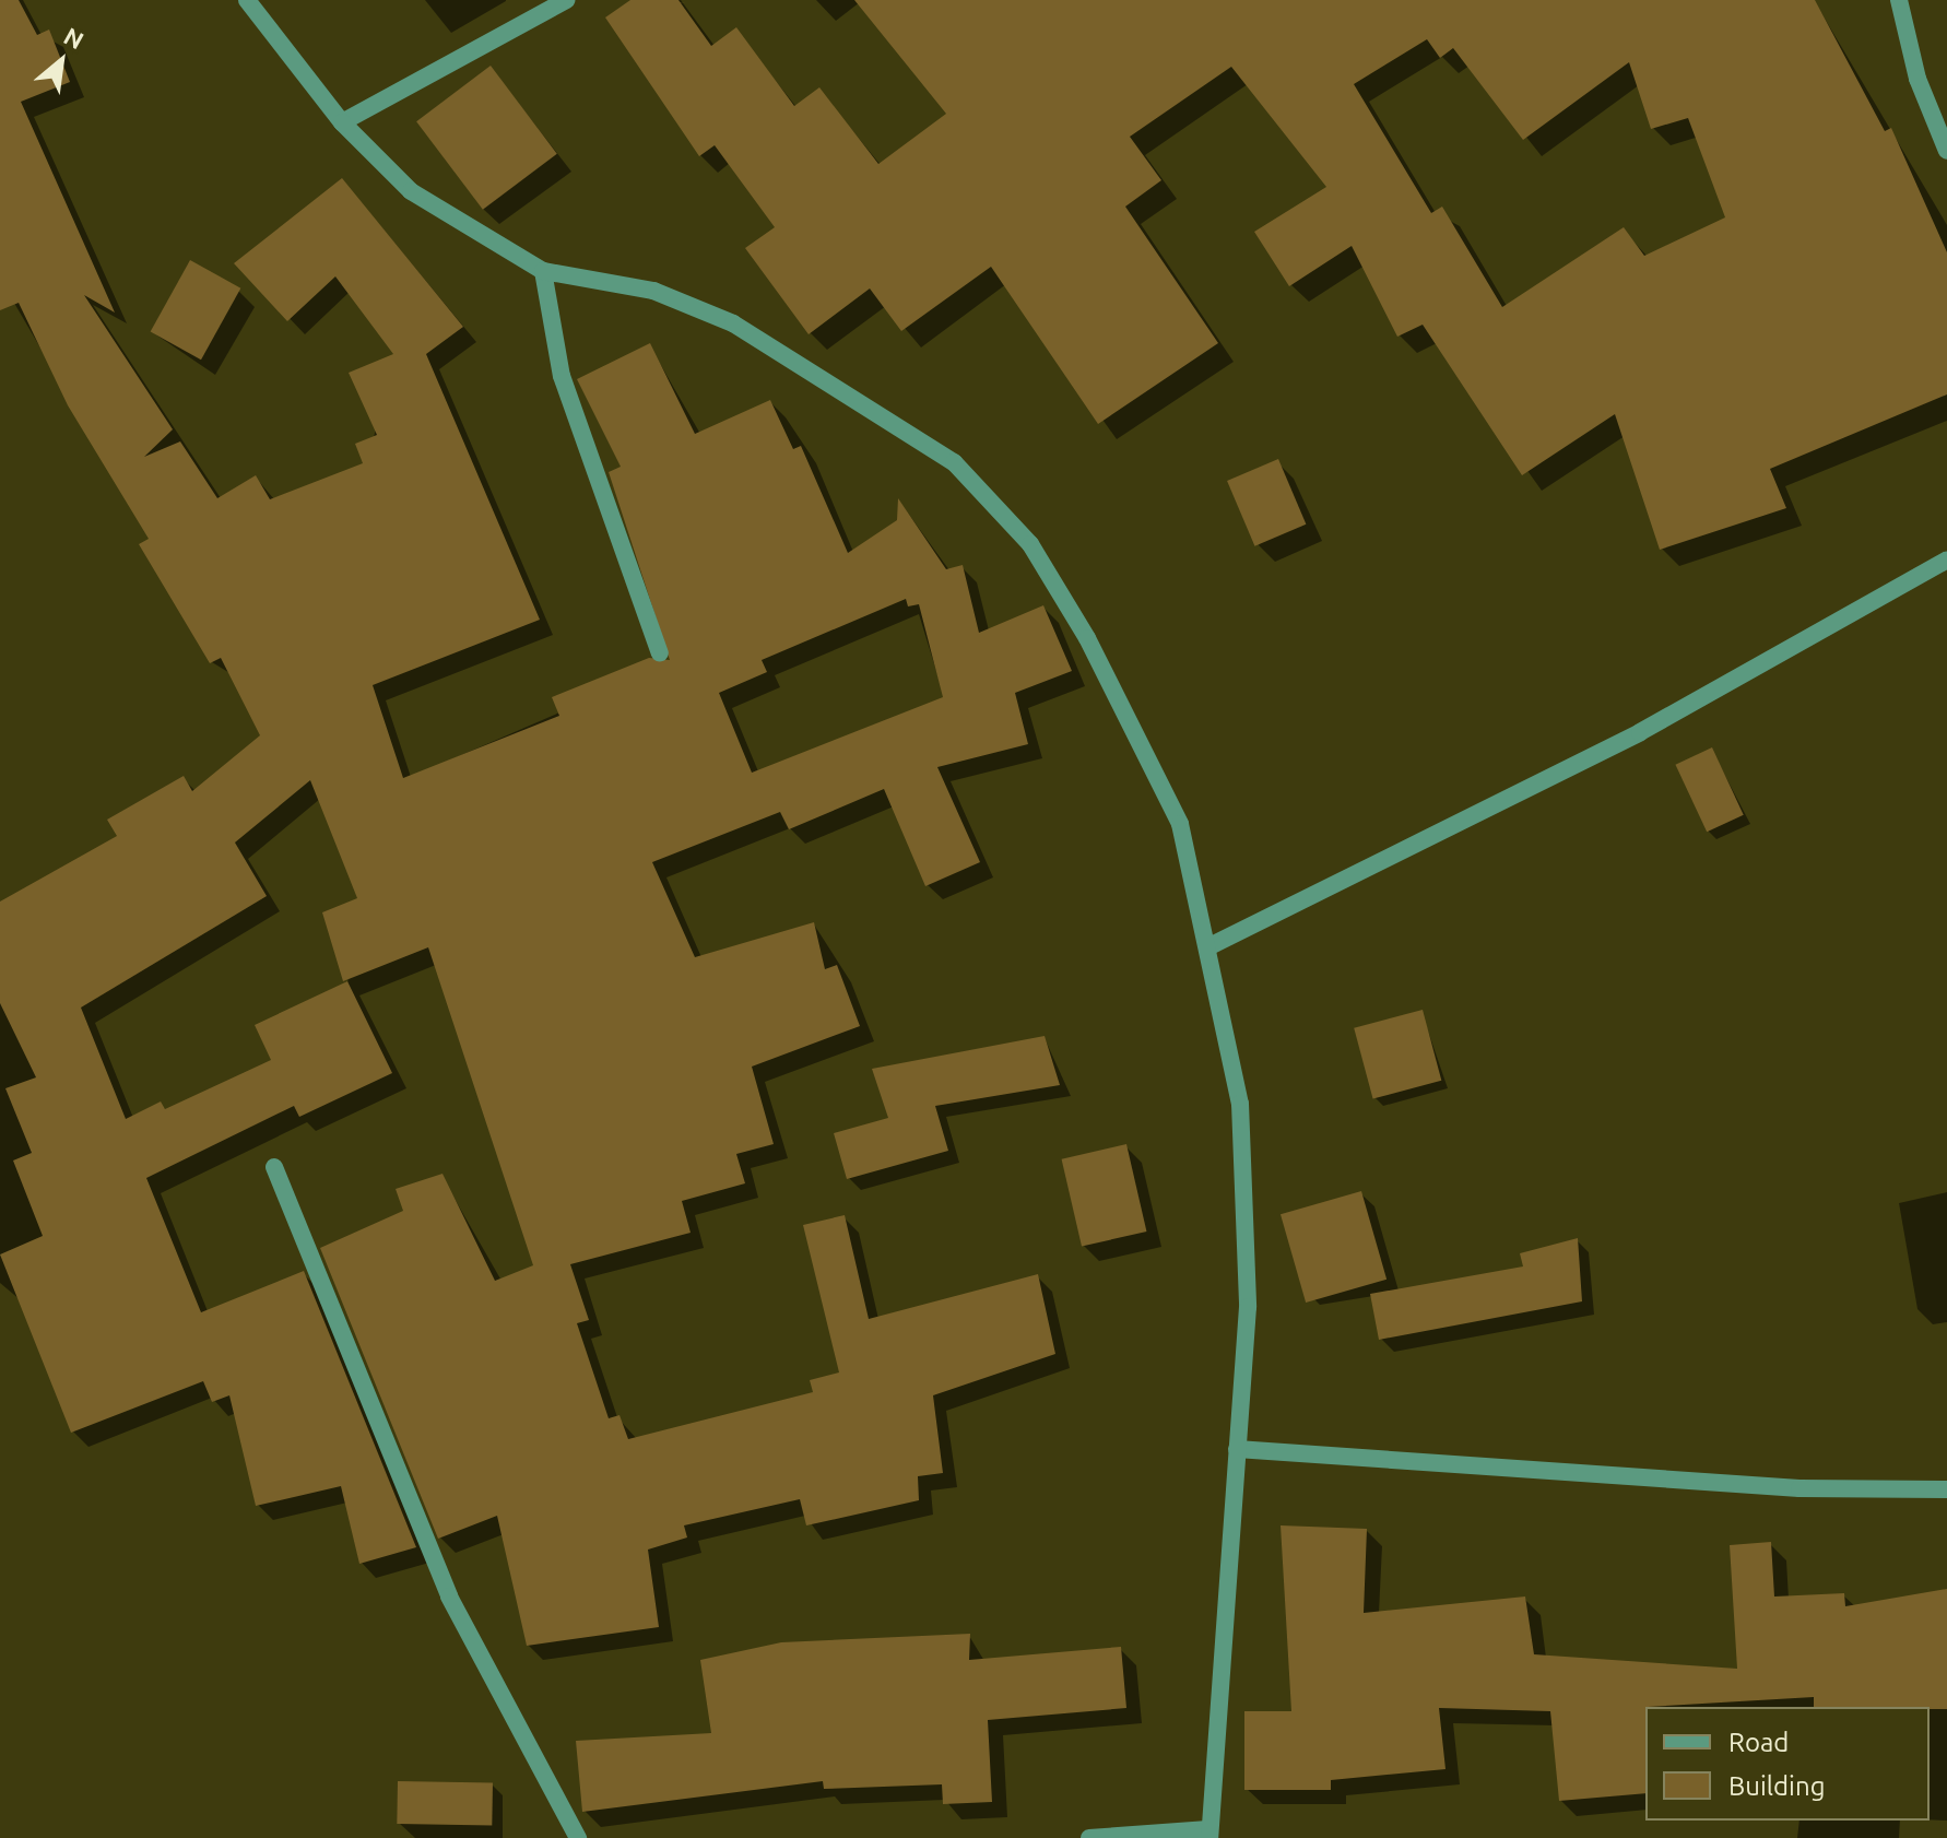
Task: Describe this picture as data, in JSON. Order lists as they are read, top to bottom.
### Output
{
  "legend": ["Road", "Building"],
  "north": "top right"
}
